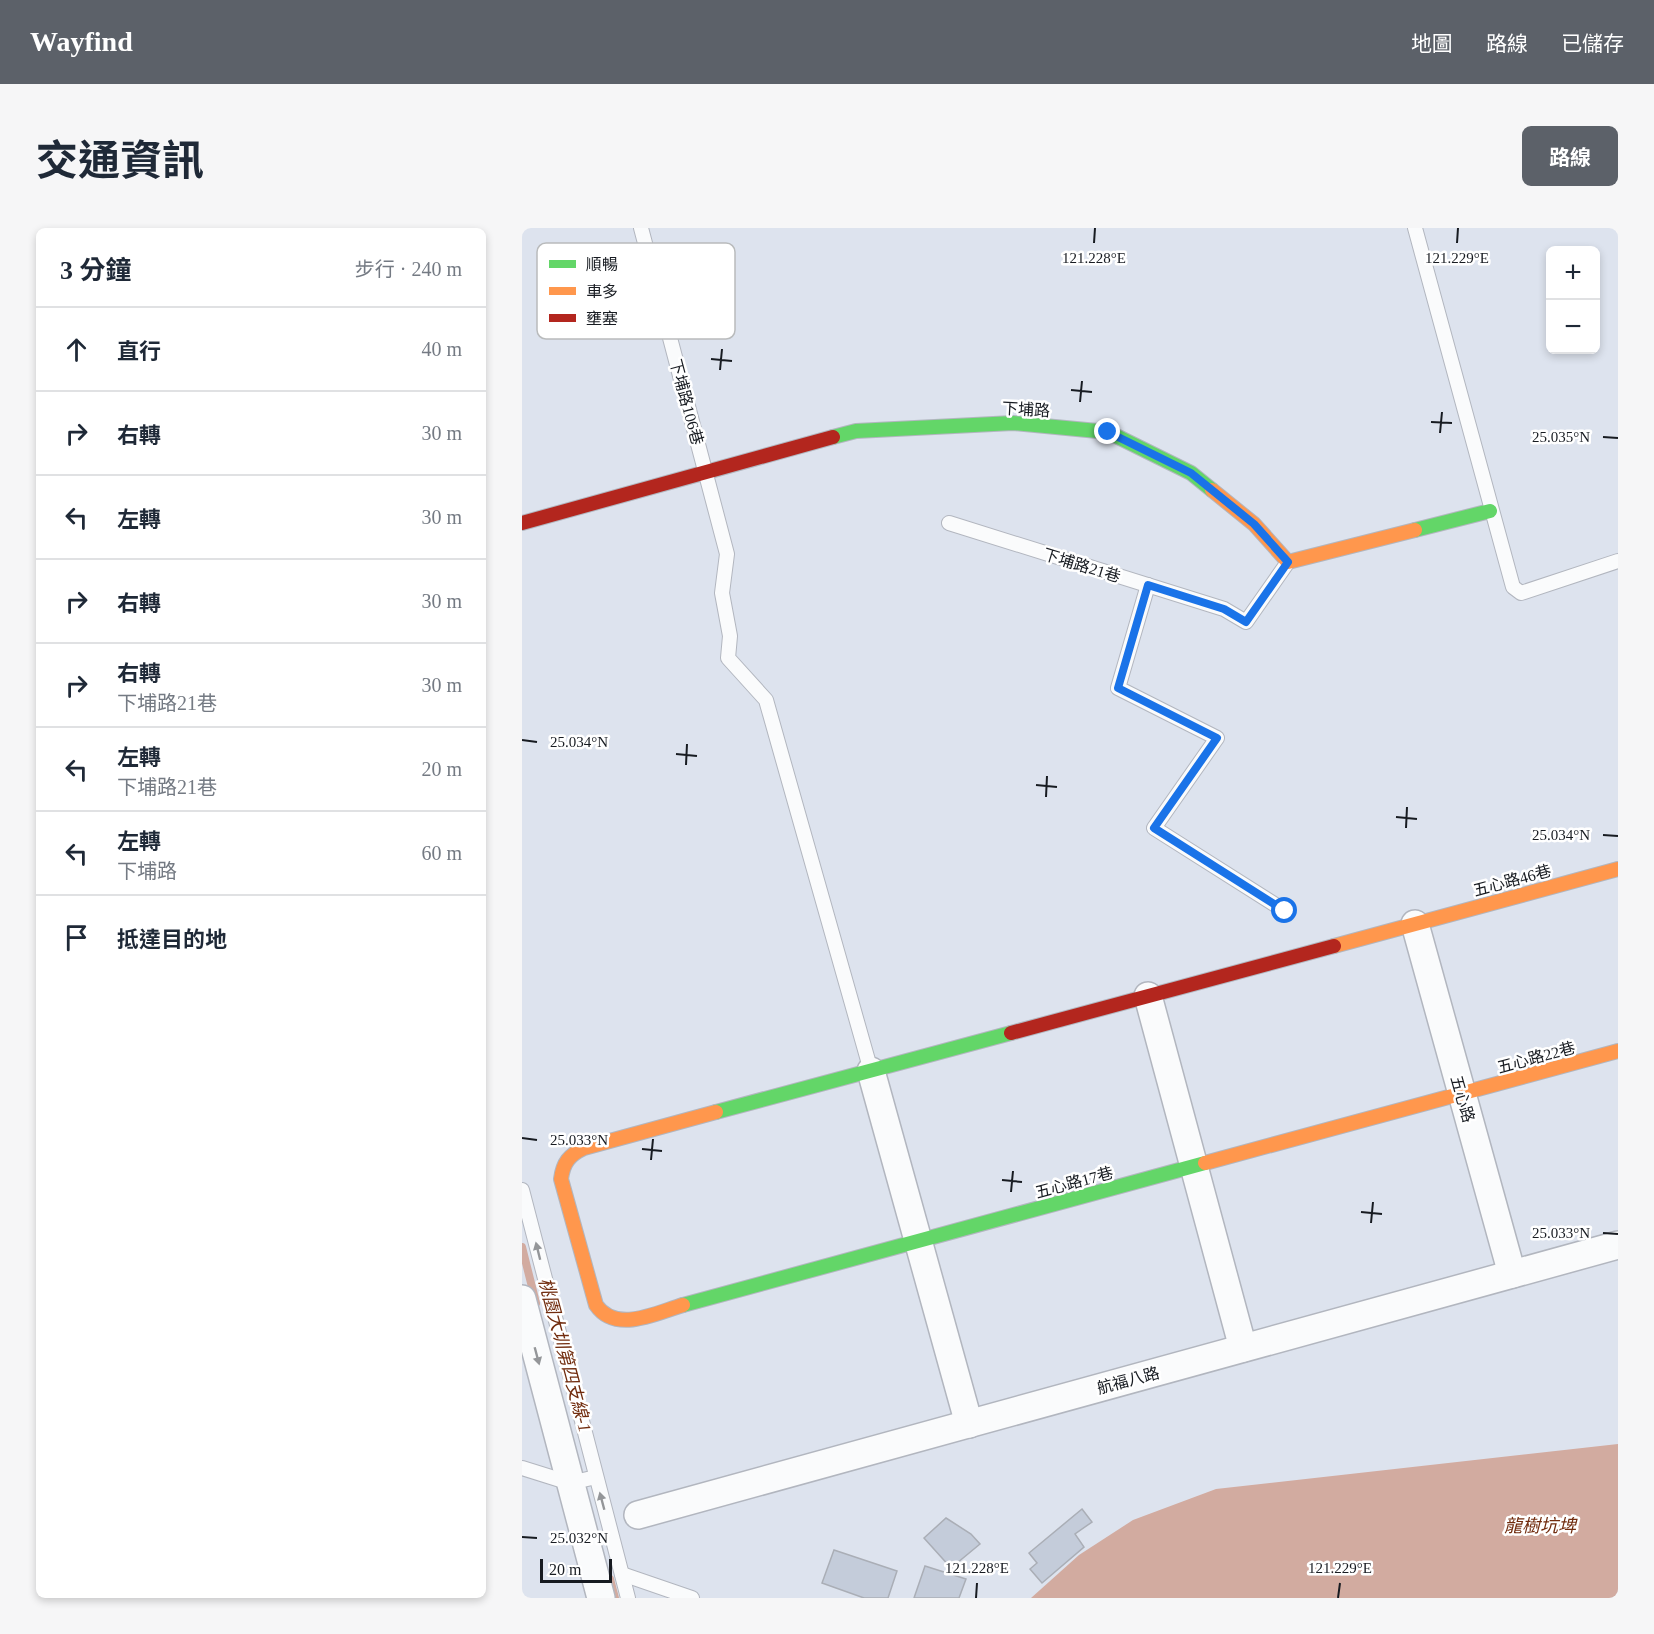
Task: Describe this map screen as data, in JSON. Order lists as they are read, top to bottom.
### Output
{
  "streets": {
    "street": [
      "下埔路",
      "五心路46巷",
      "五心路22巷",
      "五心路",
      "五心路17巷",
      "航福八路"
    ],
    "lane": ["下埔路106巷", "下埔路21巷"]
  },
  "crossings": [
    ["下埔路106巷", "下埔路"],
    ["下埔路106巷", "五心路46巷"],
    ["下埔路", "下埔路21巷"],
    ["五心路46巷", "五心路"],
    ["五心路46巷", "五心路17巷"],
    ["五心路22巷", "五心路"],
    ["五心路22巷", "五心路17巷"],
    ["五心路", "五心路17巷"],
    ["五心路", "航福八路"]
  ],
  "water": ["桃園大圳第四支線-1", "龍樹坑埤"],
  "legend": ["順暢", "車多", "壅塞"],
  "scale_bar": "20 m",
  "page": {
    "header": "Wayfind",
    "nav": ["地圖", "路線", "已儲存"],
    "title": "交通資訊",
    "buttons": "路線",
    "heading": ["3 分鐘", "步行 · 240 m"],
    "map_buttons": ["+", "−"],
    "list": [
      ["直行", "40 m"],
      ["右轉", "30 m"],
      ["左轉", "30 m"],
      ["右轉", "30 m"],
      ["右轉", "下埔路21巷", "30 m"],
      ["左轉", "下埔路21巷", "20 m"],
      ["左轉", "下埔路", "60 m"],
      "抵達目的地"
    ],
    "scale": "20 m"
  },
  "coordinates": [
    "121.228°E",
    "121.229°E",
    "25.035°N",
    "25.034°N",
    "25.033°N",
    "25.032°N"
  ]
}
